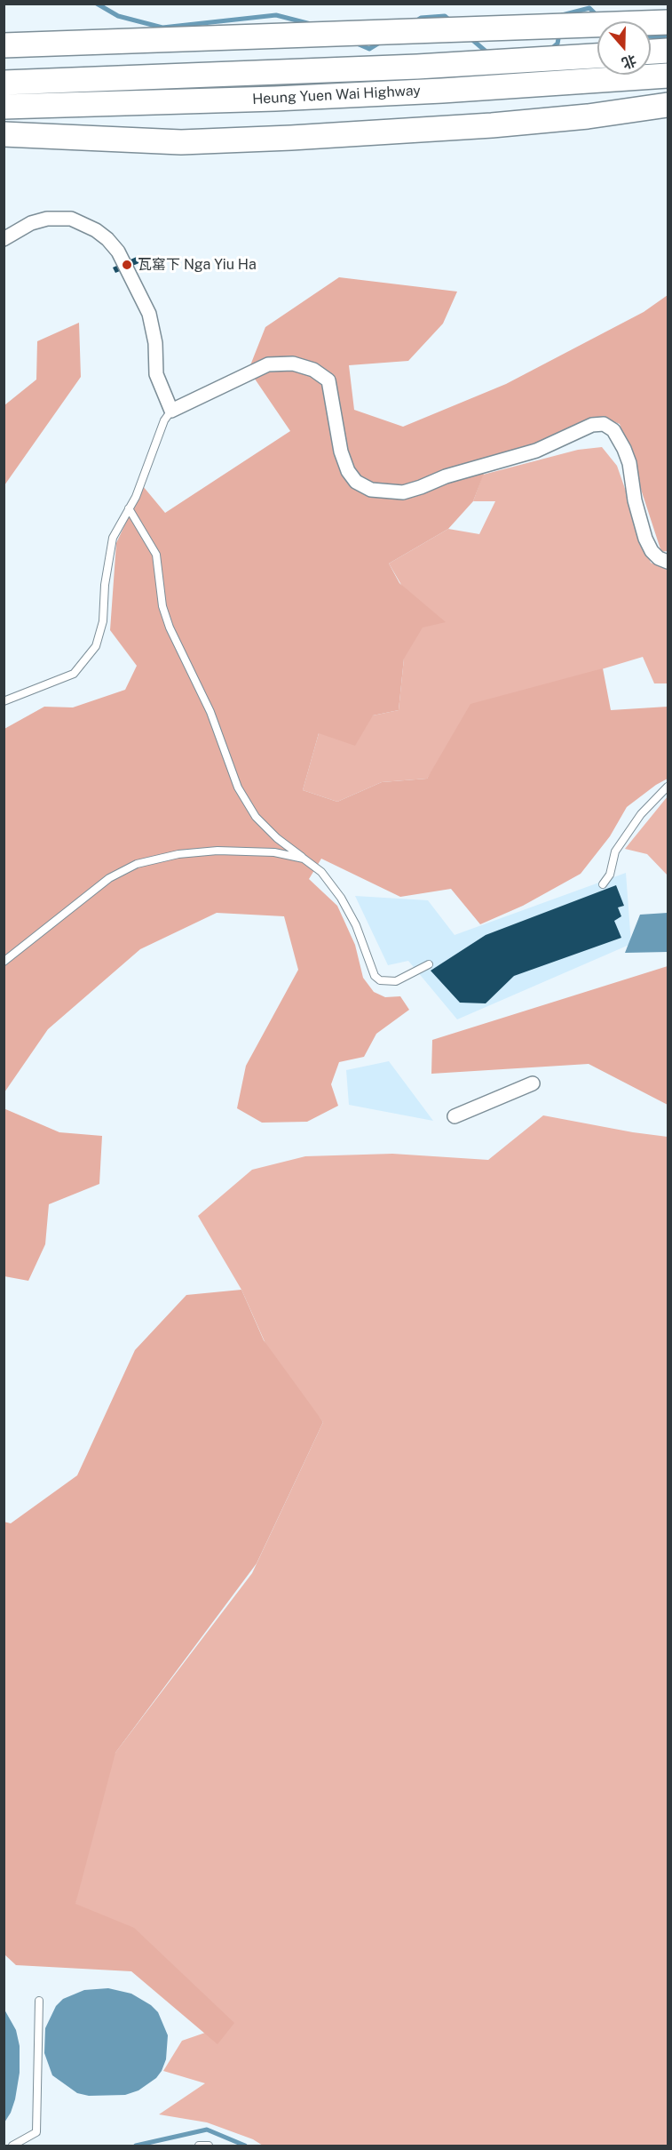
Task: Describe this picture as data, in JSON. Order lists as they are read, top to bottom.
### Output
{
  "streets": {
    "highway": ["Heung Yuen Wai Highway"]
  },
  "places": ["瓦窰下 Nga Yiu Ha"],
  "north": "bottom"
}
